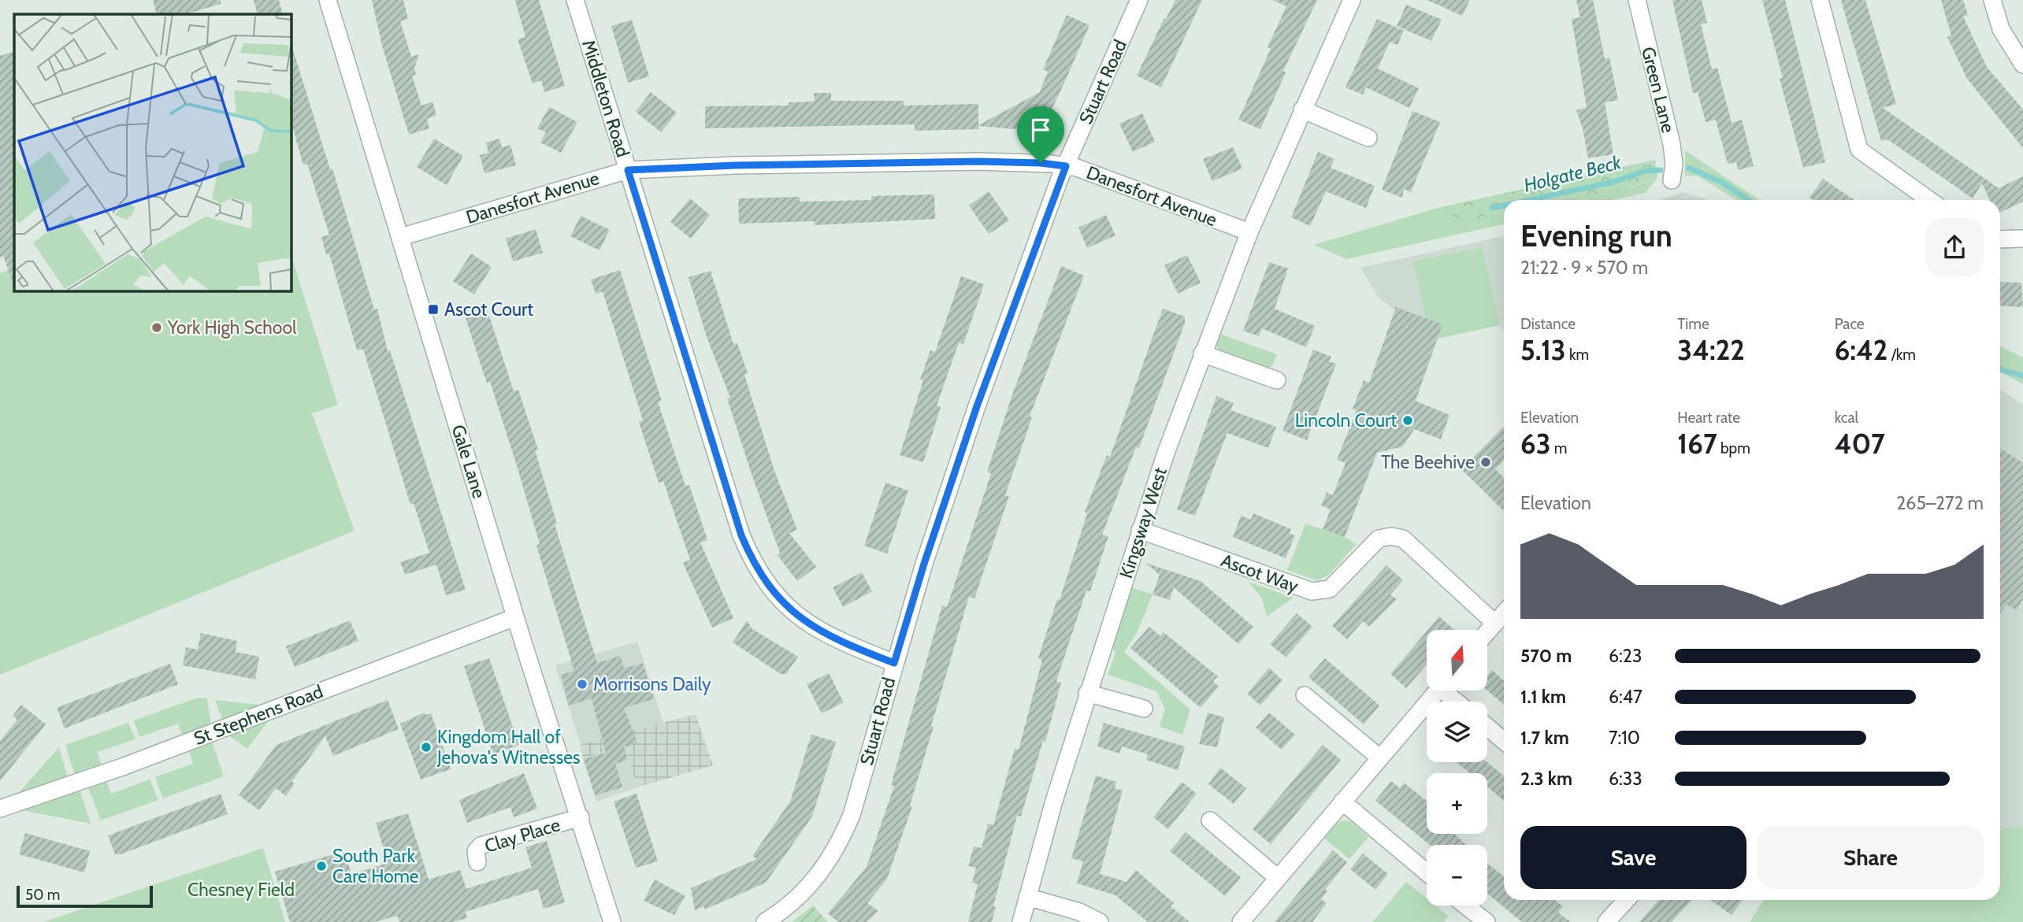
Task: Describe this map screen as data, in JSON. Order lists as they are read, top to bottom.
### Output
{
  "streets": {
    "street": [
      "Stuart Road",
      "Green Lane",
      "Middleton Road",
      "Danesfort Avenue",
      "Gale Lane",
      "Kingsway West",
      "Ascot Way",
      "St Stephens Road",
      "Clay Place"
    ]
  },
  "crossings": [
    ["Stuart Road", "Middleton Road"],
    ["Stuart Road", "Danesfort Avenue"],
    ["Middleton Road", "Danesfort Avenue"],
    ["Danesfort Avenue", "Gale Lane"],
    ["Danesfort Avenue", "Kingsway West"],
    ["Gale Lane", "St Stephens Road"],
    ["Gale Lane", "Clay Place"],
    ["Kingsway West", "Ascot Way"]
  ],
  "water": ["Holgate Beck"],
  "parks": ["Chesney Field"],
  "places": {
    "transit": ["Ascot Court"],
    "other": [
      "York High School",
      "Lincoln Court",
      "The Beehive",
      "Morrisons Daily",
      "Kingdom Hall of Jehova's Witnesses",
      "South Park Care Home"
    ]
  },
  "scale_bar": "50 m",
  "north": "top",
  "page": {
    "heading": ["Evening run", "21:22 · 9 × 570 m"],
    "stats": [
      ["Distance", "5.13 km"],
      ["Time", "34:22"],
      ["Pace", "6:42 /km"],
      ["Elevation", "63 m"],
      ["Heart rate", "167 bpm"],
      ["kcal", "407"]
    ],
    "chart": ["Elevation", "265–272 m"],
    "map_buttons": ["+", "−"],
    "list": [
      {
        "name": "570 m",
        "note": "6:23"
      },
      {
        "name": "1.1 km",
        "note": "6:47"
      },
      {
        "name": "1.7 km",
        "note": "7:10"
      },
      {
        "name": "2.3 km",
        "note": "6:33"
      }
    ],
    "buttons": ["Save", "Share"],
    "scale": "50 m"
  }
}
